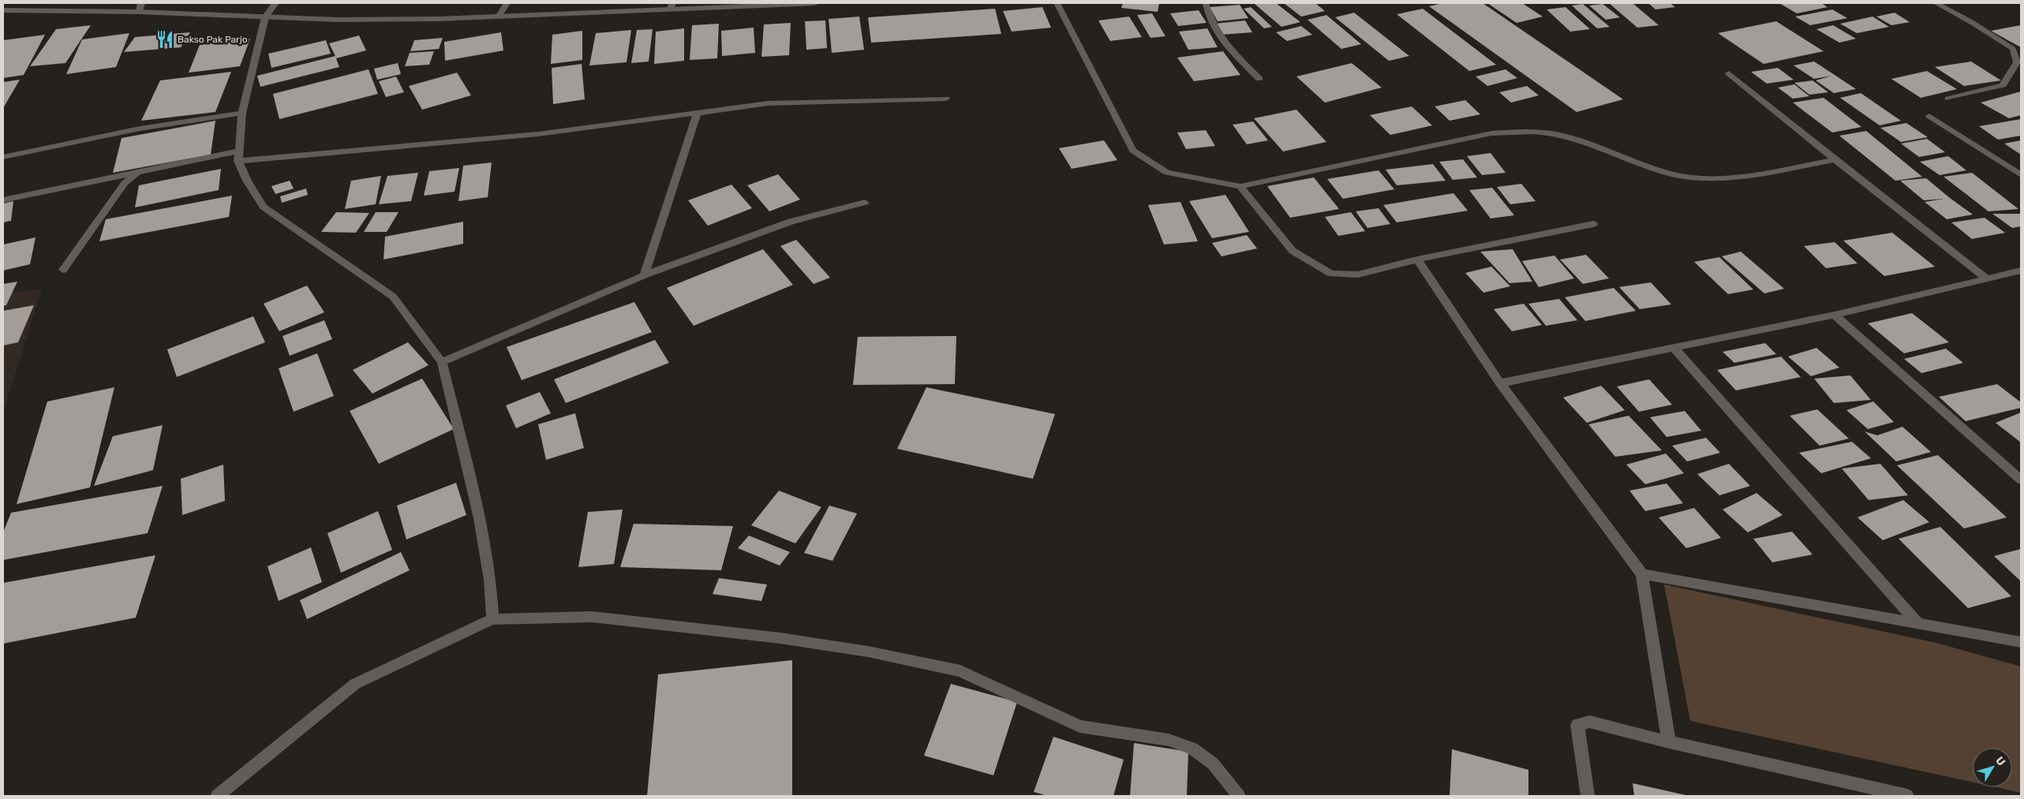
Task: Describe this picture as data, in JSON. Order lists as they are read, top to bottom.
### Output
{
  "places": {
    "restaurant": ["Bakso Pak Parjo"]
  },
  "north": "top right"
}
